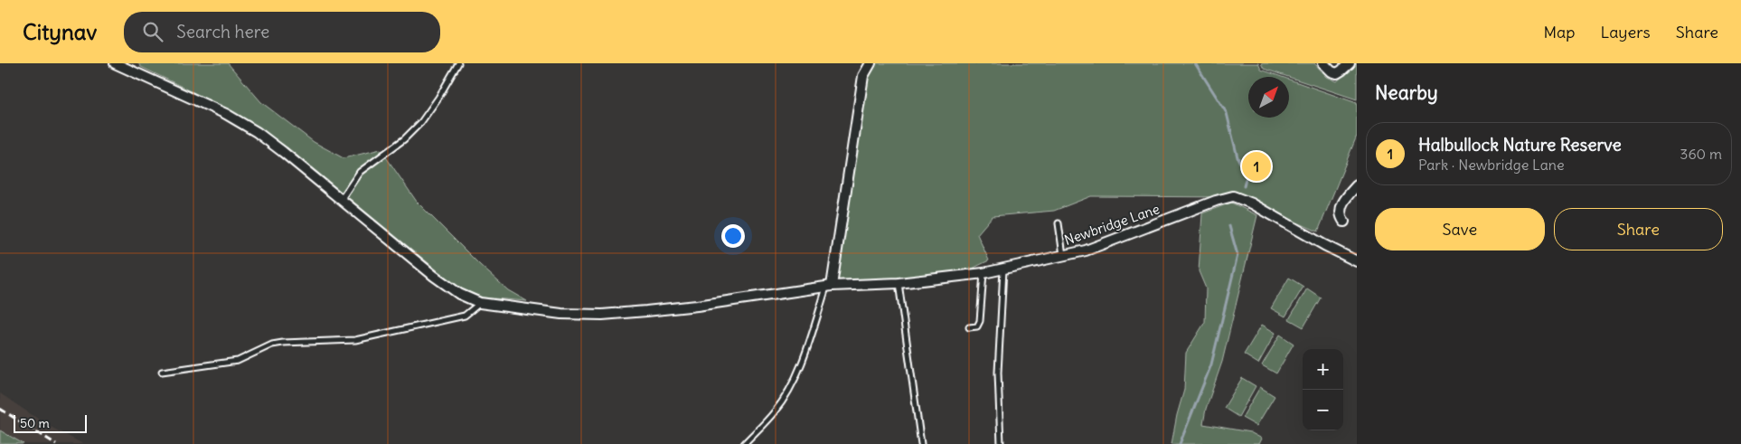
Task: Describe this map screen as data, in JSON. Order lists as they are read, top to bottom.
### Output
{
  "streets": {
    "street": ["Newbridge Lane"]
  },
  "scale_bar": "50 m",
  "north": "top right",
  "page": {
    "header": "Citynav",
    "search": "Search here",
    "nav": ["Map", "Layers", "Share"],
    "heading": "Nearby",
    "list": [
      {
        "mark": "1",
        "name": "Halbullock Nature Reserve",
        "note": "Park · Newbridge Lane",
        "value": "360 m"
      }
    ],
    "pins": "1",
    "buttons": ["Save", "Share"],
    "map_buttons": ["+", "−"],
    "scale": "50 m"
  }
}
